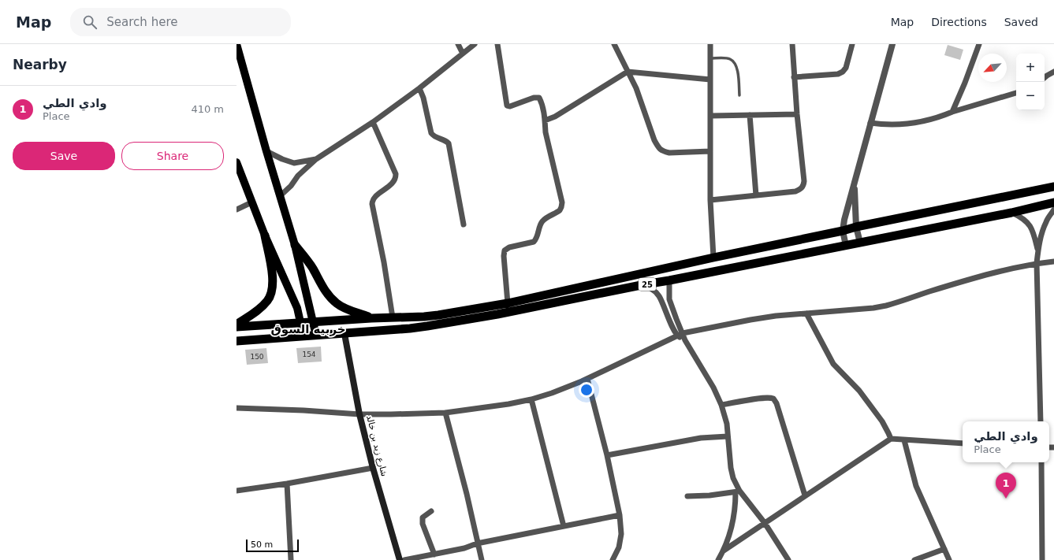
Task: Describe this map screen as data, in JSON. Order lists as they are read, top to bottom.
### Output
{
  "streets": {
    "highway": ["25"],
    "main road": ["شارع زيد بن خالد"]
  },
  "crossings": [
    ["25", "شارع زيد بن خالد"]
  ],
  "districts": ["خربیه السوق"],
  "house_numbers": ["154", "150"],
  "scale_bar": "50 m",
  "north": "bottom left",
  "page": {
    "header": "Map",
    "search": "Search here",
    "nav": ["Map", "Directions", "Saved"],
    "heading": "Nearby",
    "map_buttons": ["+", "−"],
    "list": [
      {
        "mark": "1",
        "name": "وادي الطي",
        "note": "Place",
        "value": "410 m"
      }
    ],
    "buttons": ["Save", "Share"],
    "popup": ["وادي الطي", "Place"],
    "pins": "1",
    "scale": "50 m"
  }
}
